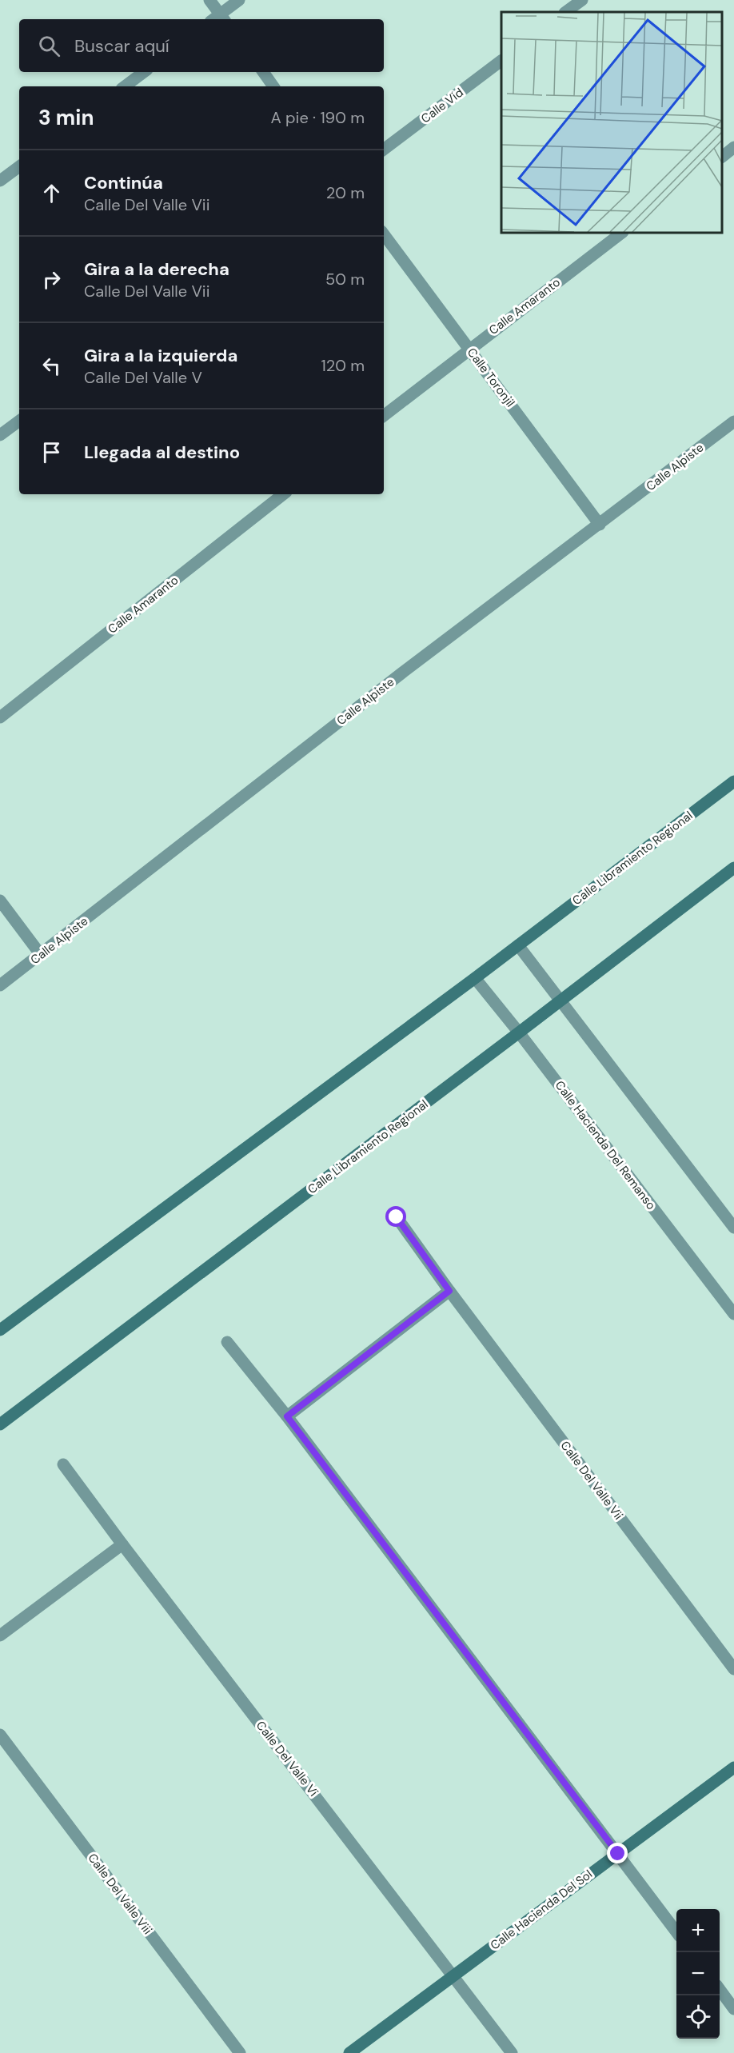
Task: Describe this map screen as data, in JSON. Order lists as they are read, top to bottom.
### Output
{
  "streets": {
    "street": [
      "Calle Vid",
      "Calle Amaranto",
      "Calle Toronjil",
      "Calle Alpiste",
      "Calle Libramiento Regional",
      "Calle Hacienda Del Remanso",
      "Calle Del Valle Vii",
      "Calle Del Valle Vi",
      "Calle Del Valle Viii",
      "Calle Hacienda Del Sol"
    ]
  },
  "crossings": [
    ["Calle Amaranto", "Calle Toronjil"],
    ["Calle Toronjil", "Calle Alpiste"],
    ["Calle Libramiento Regional", "Calle Hacienda Del Remanso"],
    ["Calle Del Valle Vi", "Calle Hacienda Del Sol"]
  ],
  "page": {
    "search": "Buscar aquí",
    "heading": ["3 min", "A pie · 190 m"],
    "list": [
      ["Continúa", "Calle Del Valle Vii", "20 m"],
      ["Gira a la derecha", "Calle Del Valle Vii", "50 m"],
      ["Gira a la izquierda", "Calle Del Valle V", "120 m"],
      "Llegada al destino"
    ],
    "map_buttons": ["+", "−"]
  }
}
